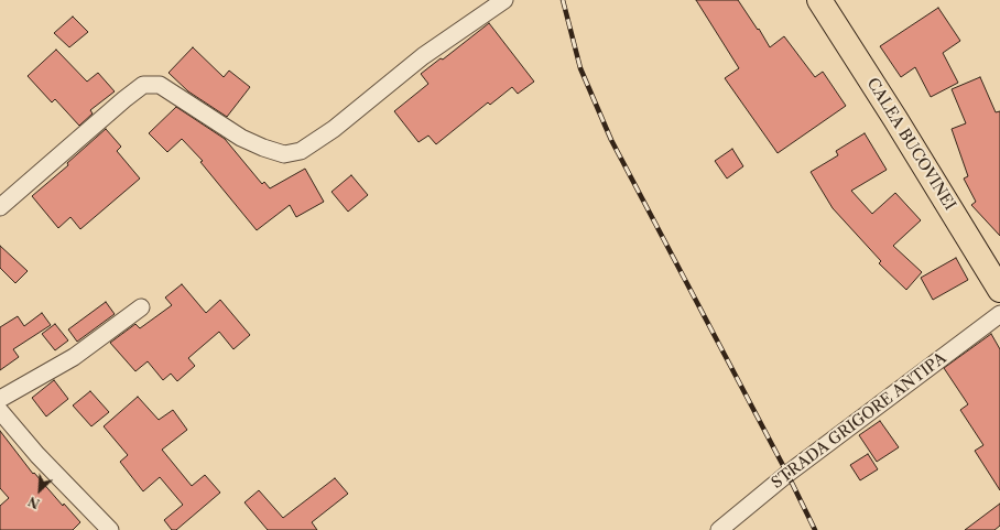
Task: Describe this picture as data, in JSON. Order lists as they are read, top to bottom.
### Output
{
  "streets": {
    "highway": ["CALEA BUCOVINEI"],
    "street": ["STRADA GRIGORE ANTIPA"]
  },
  "north": "bottom left"
}
